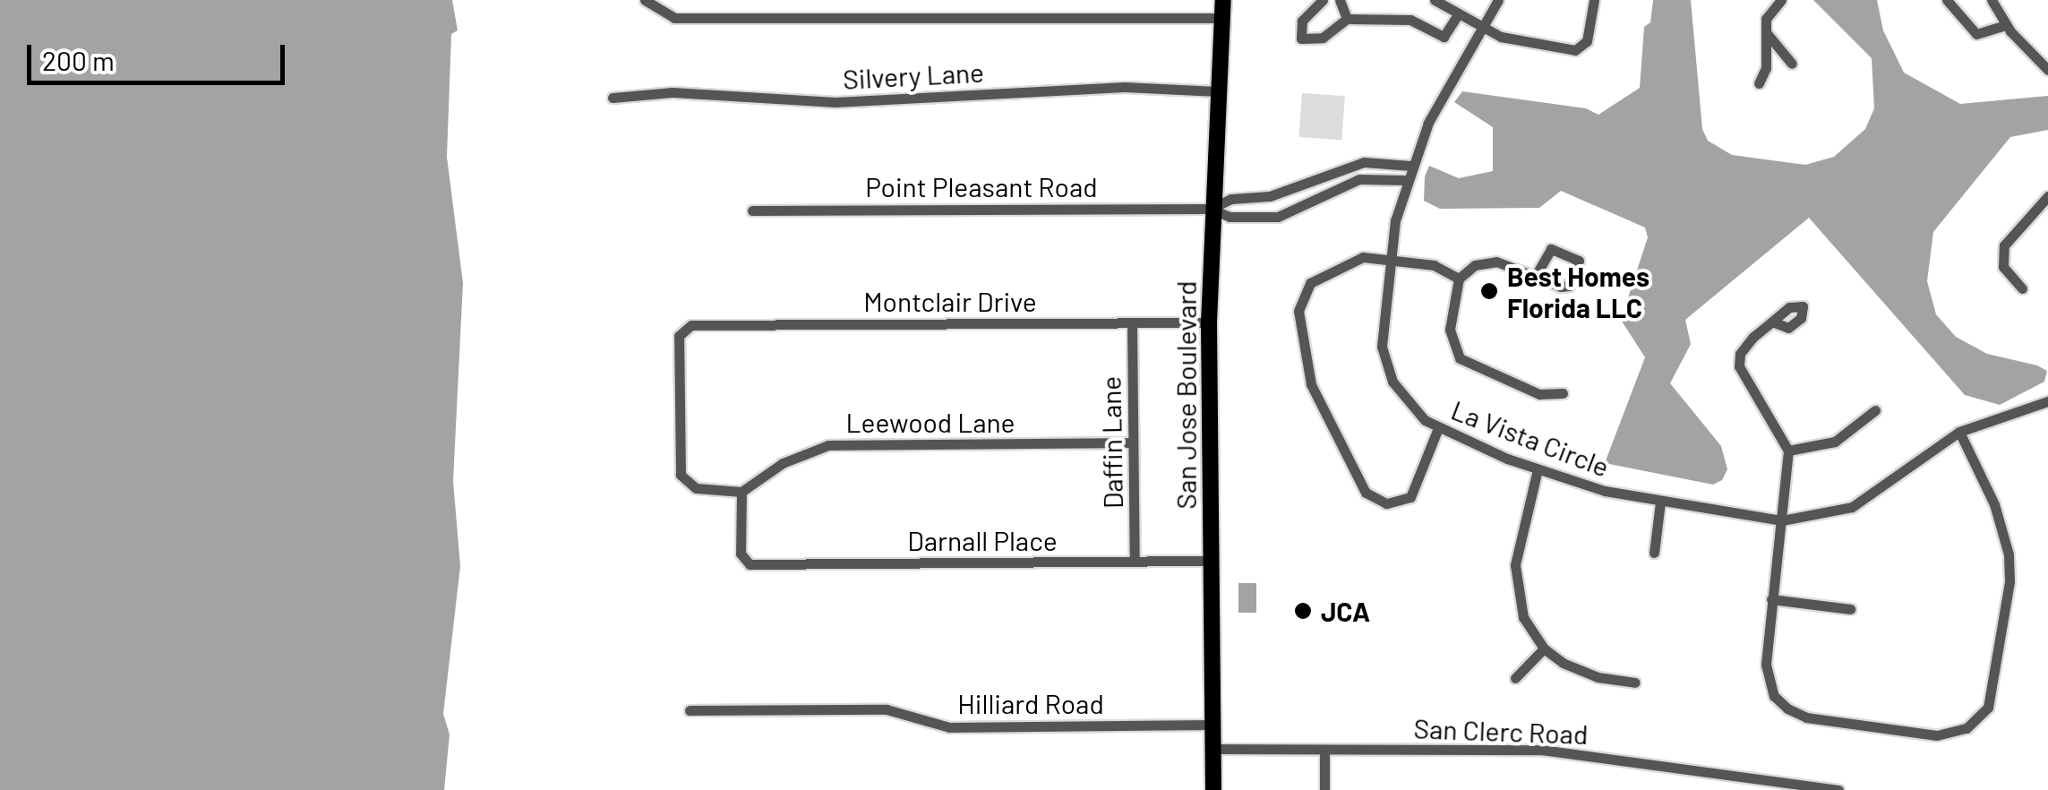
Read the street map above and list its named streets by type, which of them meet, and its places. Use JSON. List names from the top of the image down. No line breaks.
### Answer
{"streets":{"main road":["San Jose Boulevard"],"street":["Silvery Lane","Point Pleasant Road","Montclair Drive","Leewood Lane","La Vista Circle","Daffin Lane","Darnall Place","Hilliard Road","San Clerc Road"]},"crossings":[["Silvery Lane","San Jose Boulevard"],["Point Pleasant Road","San Jose Boulevard"],["Point Pleasant Road","La Vista Circle"],["Montclair Drive","San Jose Boulevard"],["Montclair Drive","Leewood Lane"],["Montclair Drive","Daffin Lane"],["Montclair Drive","Darnall Place"],["San Jose Boulevard","Darnall Place"],["San Jose Boulevard","Hilliard Road"],["San Jose Boulevard","San Clerc Road"],["Leewood Lane","Daffin Lane"],["Leewood Lane","Darnall Place"],["Daffin Lane","Darnall Place"]],"places":["Best Homes Florida LLC","JCA"],"scale_bar":"200 m"}
